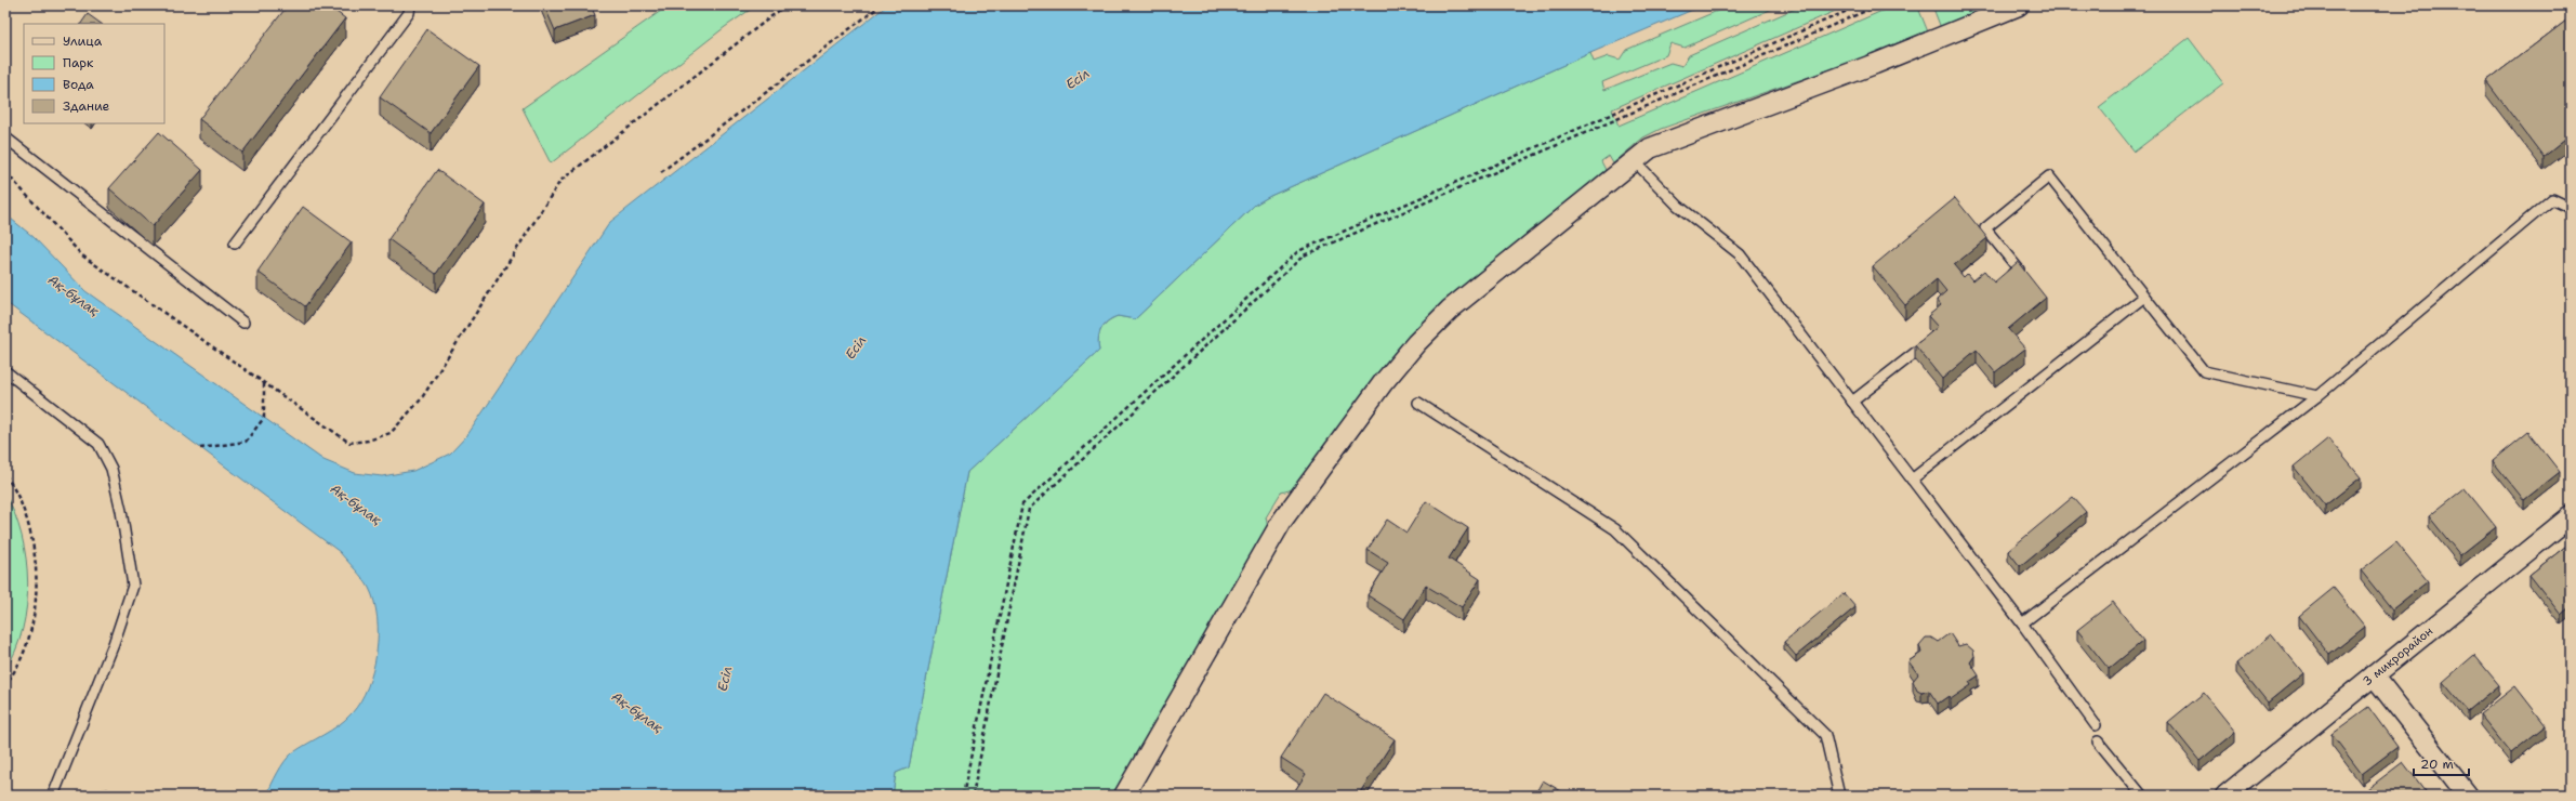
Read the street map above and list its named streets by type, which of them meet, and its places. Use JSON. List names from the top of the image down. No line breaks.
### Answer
{"streets":{"street":["3 микрорайон"]},"water":["Есіл","Ақ-бұлақ"],"legend":["Улица","Парк","Вода","Здание"],"scale_bar":"20 m"}
